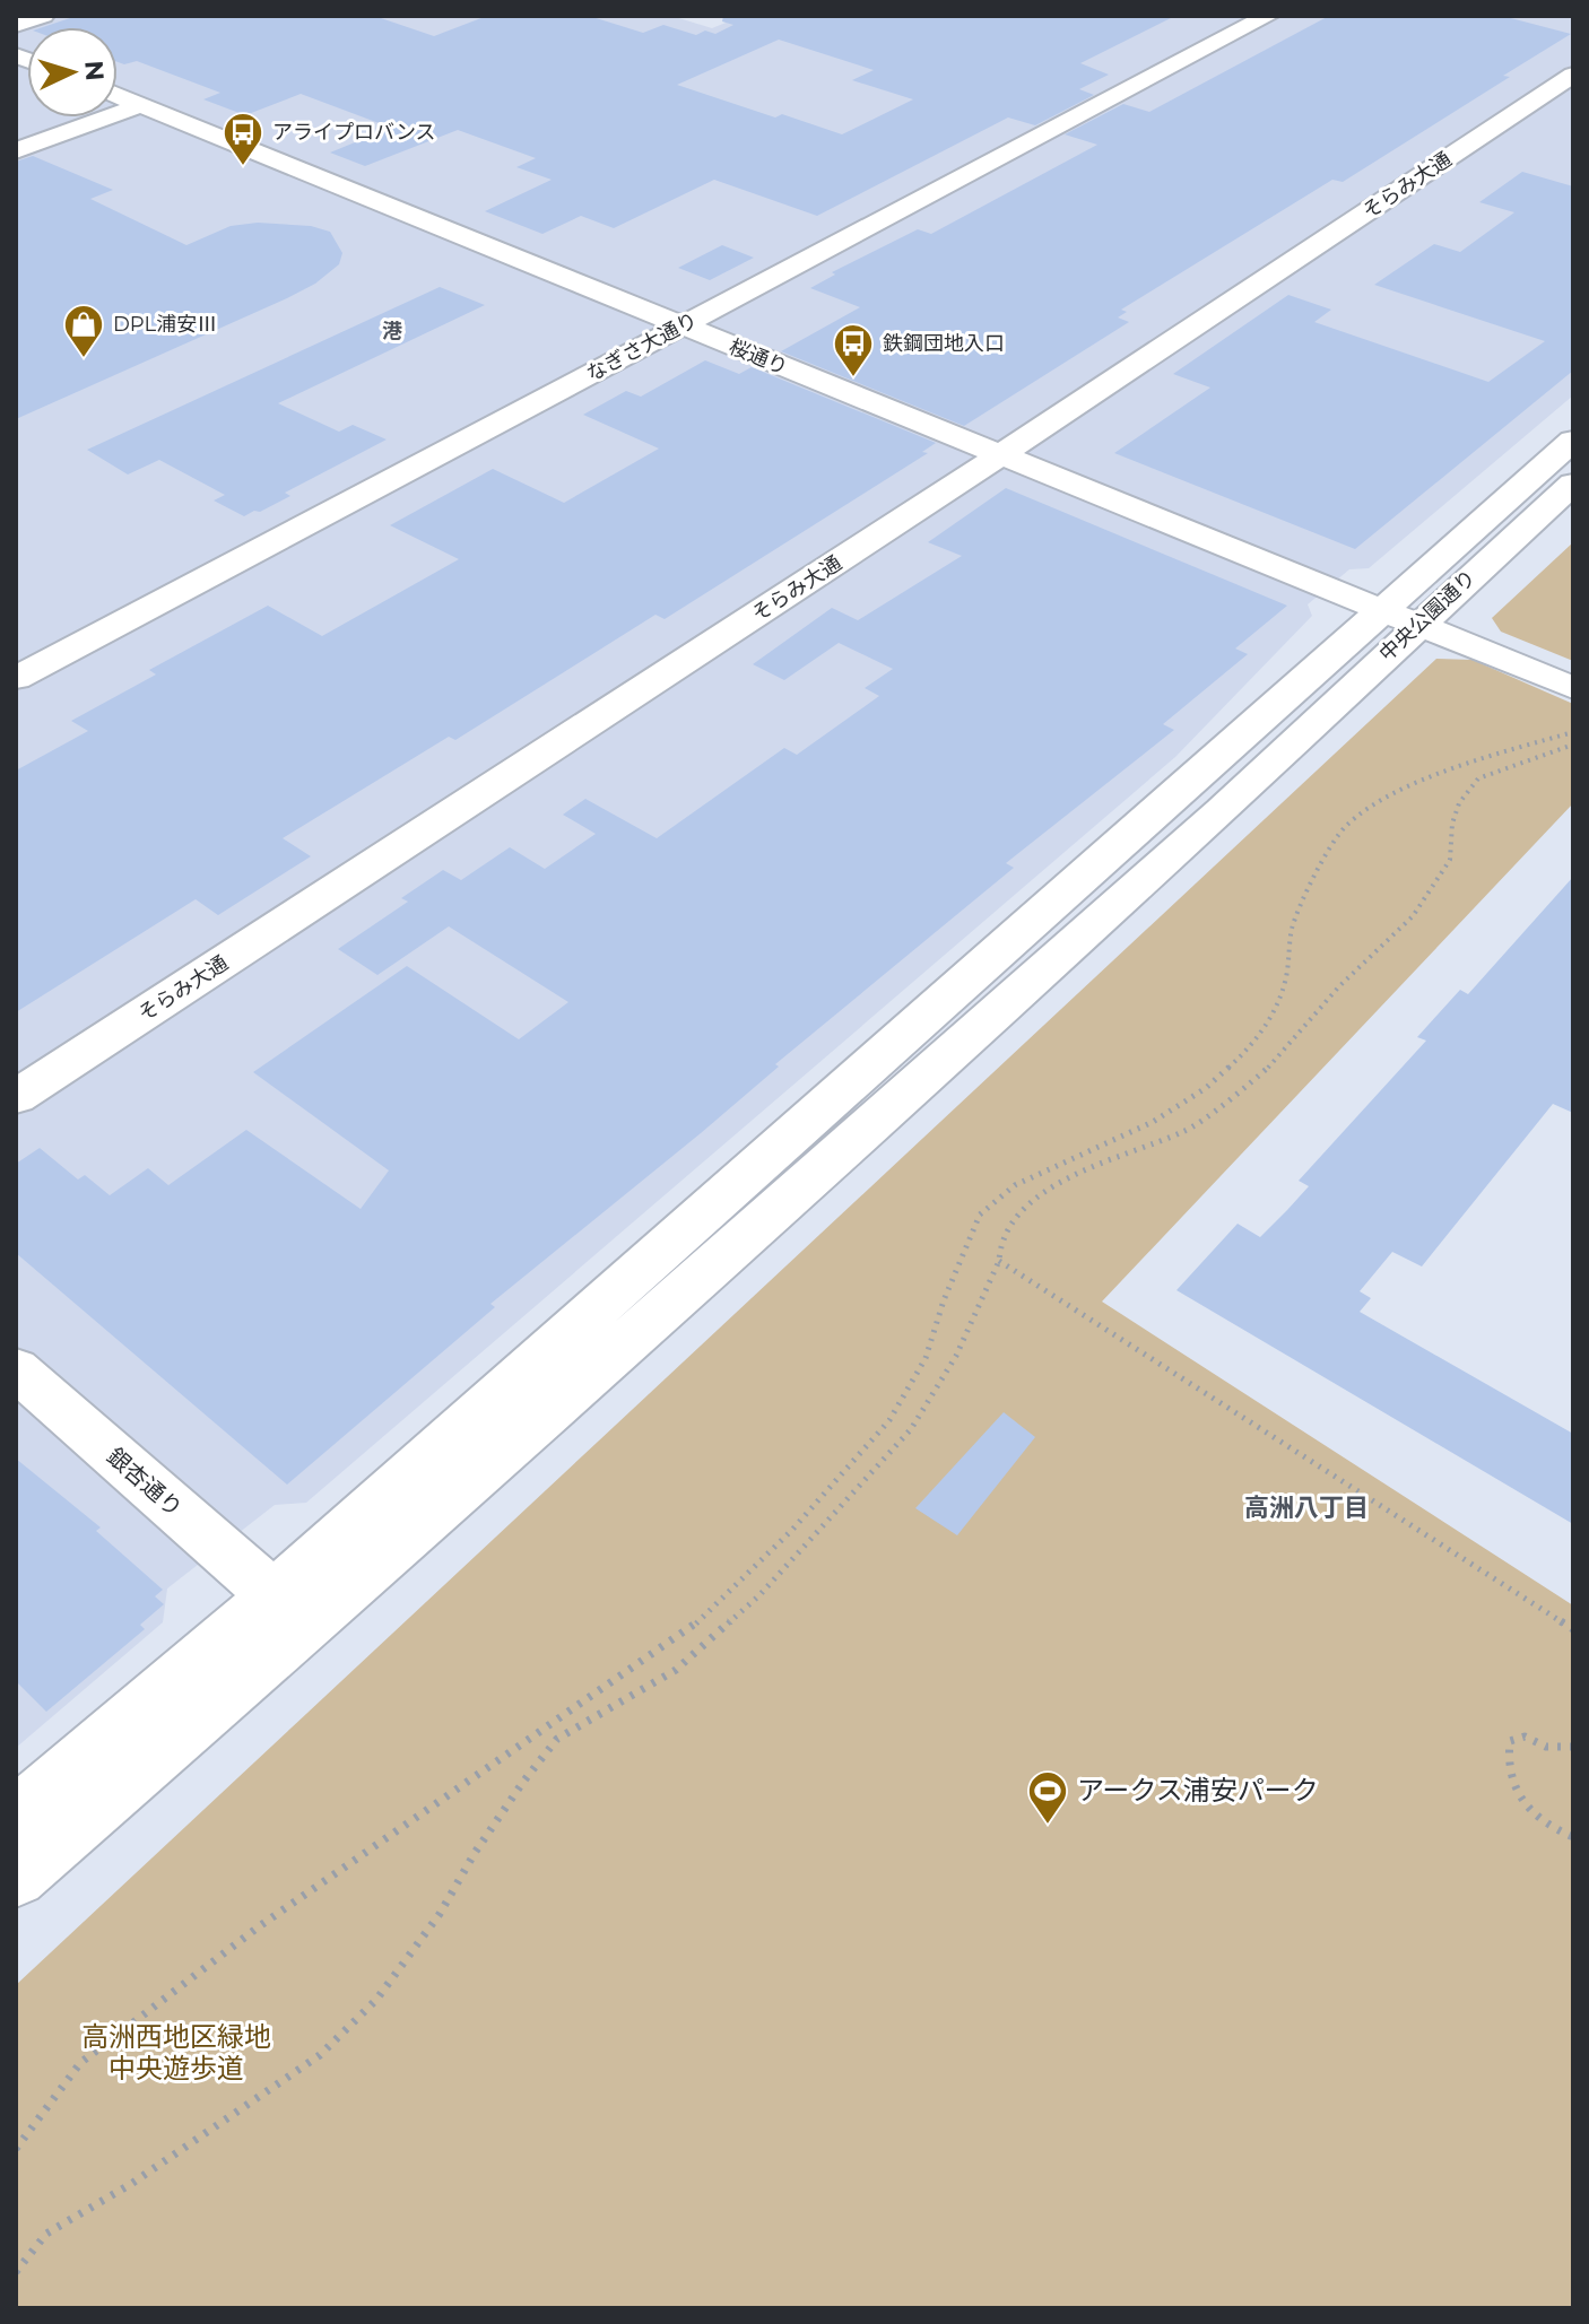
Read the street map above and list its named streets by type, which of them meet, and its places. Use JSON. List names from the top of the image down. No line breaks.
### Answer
{"streets":{"street":["そらみ大通","なぎさ大通り","桜通り","中央公園通り","銀杏通り"]},"crossings":[["そらみ大通","桜通り"],["なぎさ大通り","桜通り"],["桜通り","中央公園通り"],["中央公園通り","銀杏通り"]],"districts":["港","高洲八丁目"],"parks":["高洲西地区緑地 中央遊歩道"],"places":{"bus stop":["アライプロバンス","鉄鋼団地入口"],"shop":["DPL浦安Ⅲ"],"sports":["アークス浦安パーク"]},"north":"right"}
